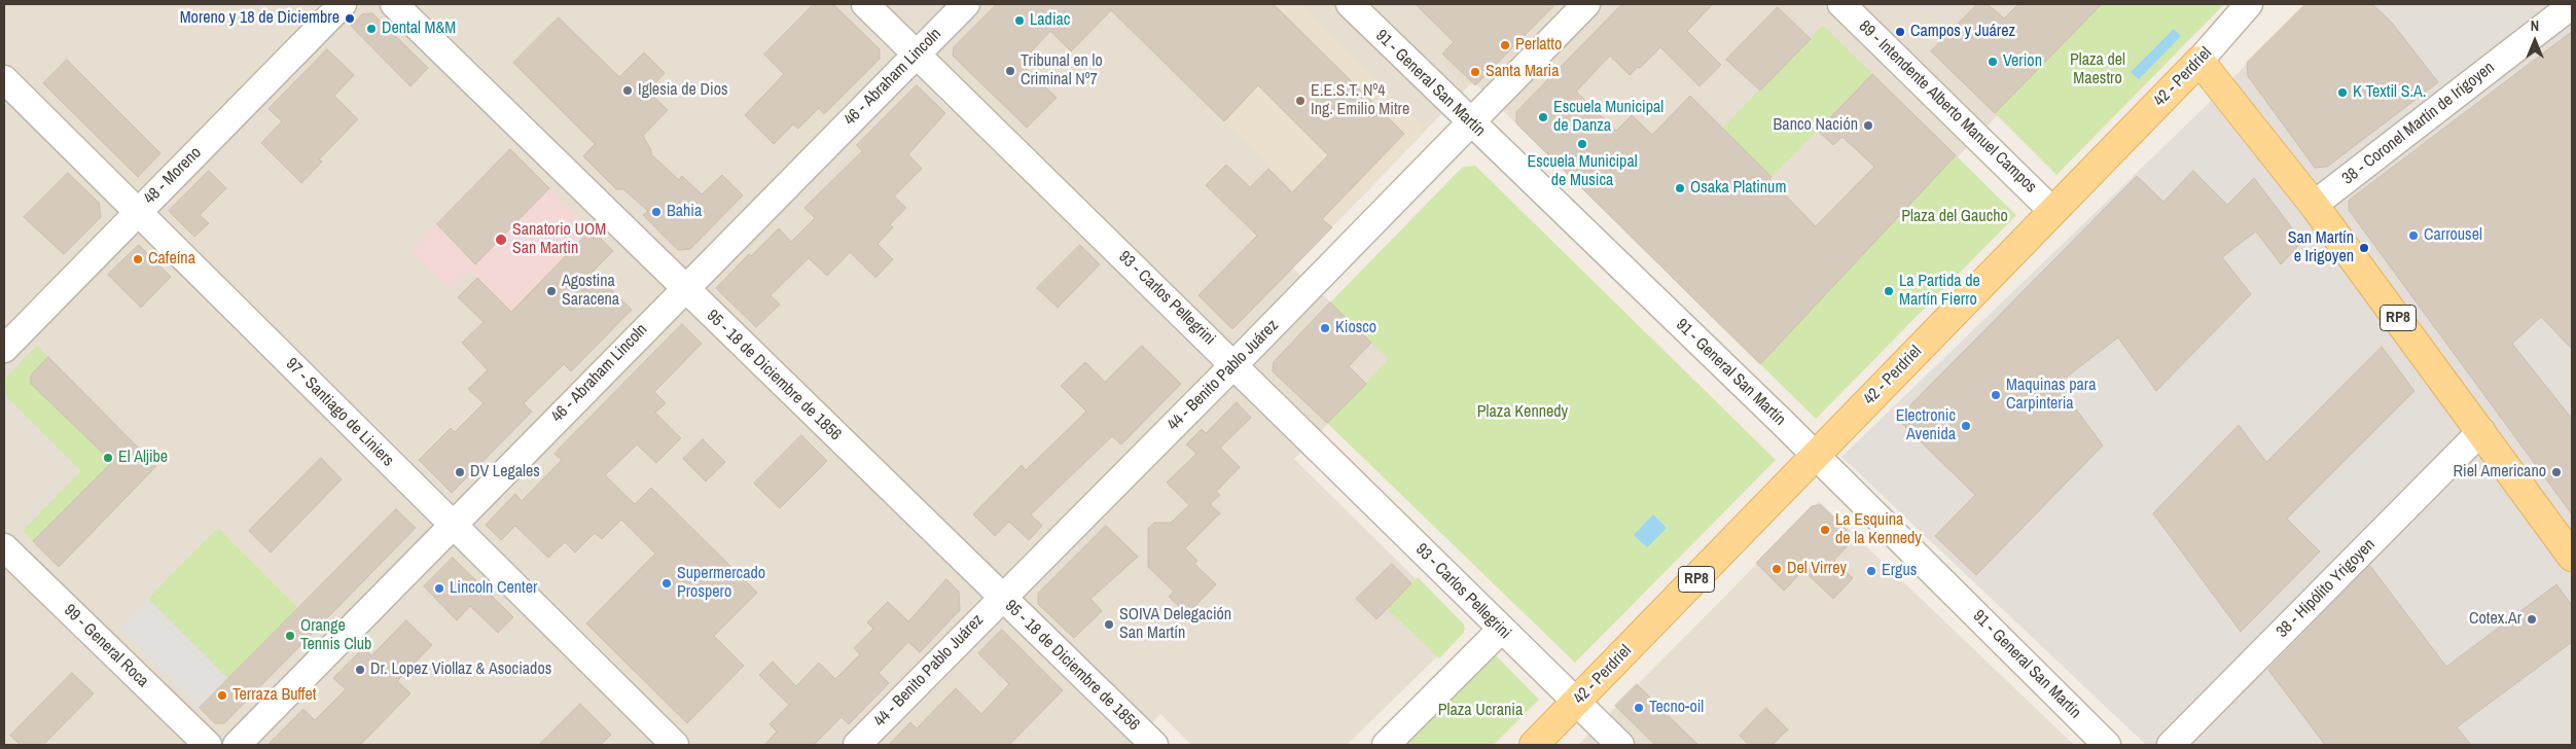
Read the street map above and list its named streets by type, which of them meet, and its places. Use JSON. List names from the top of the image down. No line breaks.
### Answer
{"streets":{"main road":["42 - Perdriel","RP8"],"street":["46 - Abraham Lincoln","91 - General San Martín","89 - Intendente Alberto Manuel Campos","38 - Coronel Martín de Irigoyen","48 - Moreno","93 - Carlos Pellegrini","95 - 18 de Diciembre de 1856","44 - Benito Pablo Juárez","97 - Santiago de Liniers","38 - Hipólito Yrigoyen","99 - General Roca"]},"crossings":[["46 - Abraham Lincoln","93 - Carlos Pellegrini"],["46 - Abraham Lincoln","95 - 18 de Diciembre de 1856"],["46 - Abraham Lincoln","97 - Santiago de Liniers"],["42 - Perdriel","91 - General San Martín"],["42 - Perdriel","89 - Intendente Alberto Manuel Campos"],["42 - Perdriel","93 - Carlos Pellegrini"],["42 - Perdriel","RP8"],["91 - General San Martín","44 - Benito Pablo Juárez"],["38 - Coronel Martín de Irigoyen","RP8"],["48 - Moreno","97 - Santiago de Liniers"],["93 - Carlos Pellegrini","44 - Benito Pablo Juárez"],["RP8","38 - Hipólito Yrigoyen"],["95 - 18 de Diciembre de 1856","44 - Benito Pablo Juárez"]],"parks":["Plaza del Maestro","Plaza del Gaucho","Plaza Kennedy","Plaza Ucrania"],"places":["Moreno y 18 de Diciembre","Ladiac","Dental M&M","Campos y Juárez","Perlatto","Verion","Tribunal en lo Criminal Nº7","Santa Maria","Iglesia de Dios","K Textil S.A.","E.E.S.T. Nº4 Ing. Emilio Mitre","Escuela Municipal de Danza","Banco Nación","Escuela Municipal de Musica","Osaka Platinum","Bahia","Carrousel","Sanatorio UOM San Martin","San Martín e Irigoyen","Cafeína","Agostina Saracena","La Partida de Martín Fierro","Kiosco","Maquinas para Carpinteria","Electronic Avenida","El Aljibe","DV Legales","Riel Americano","La Esquina de la Kennedy","Del Virrey","Ergus","Supermercado Prospero","Lincoln Center","Cotex.Ar","SOIVA Delegación San Martín","Orange Tennis Club","Dr. Lopez Viollaz & Asociados","Terraza Buffet","Tecno-oil"],"north":"top"}
